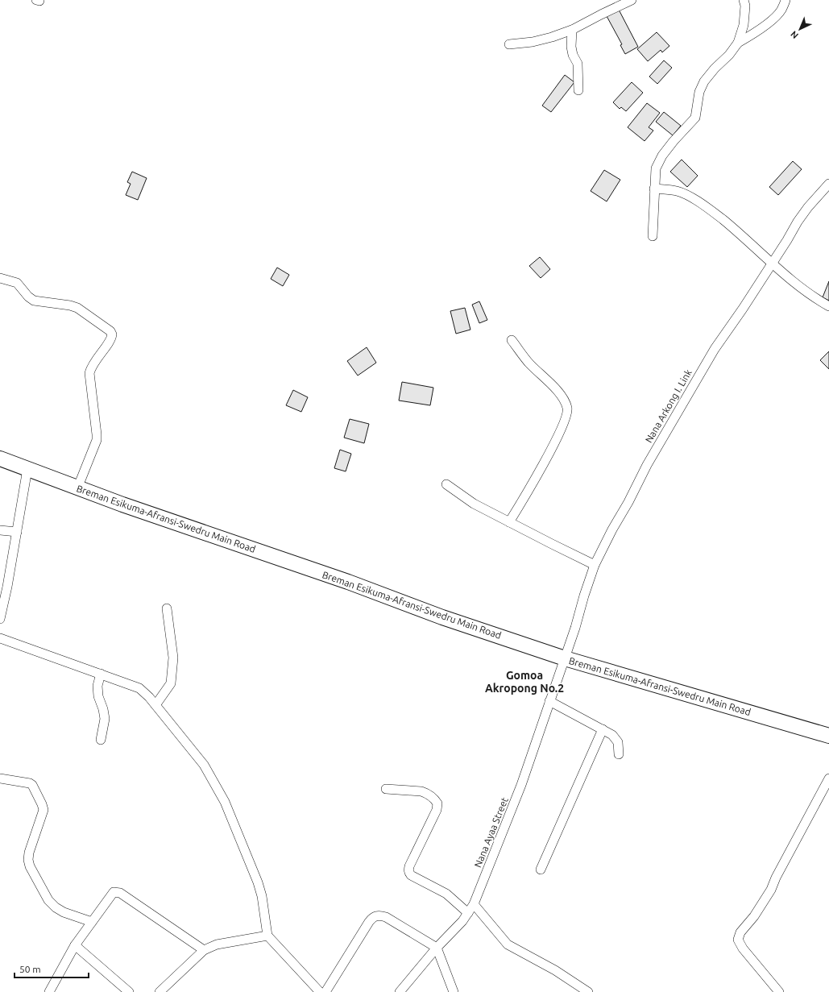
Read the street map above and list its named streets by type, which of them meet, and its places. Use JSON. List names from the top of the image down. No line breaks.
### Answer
{"streets":{"main road":["Breman Esikuma-Afransi-Swedru Main Road"],"street":["Nana Arkong I. Link","Nana Ayaa Street"]},"crossings":[["Nana Arkong I. Link","Breman Esikuma-Afransi-Swedru Main Road"],["Nana Arkong I. Link","Nana Ayaa Street"],["Breman Esikuma-Afransi-Swedru Main Road","Nana Ayaa Street"]],"districts":["Gomoa Akropong No.2"],"scale_bar":"50 m","north":"bottom left"}
